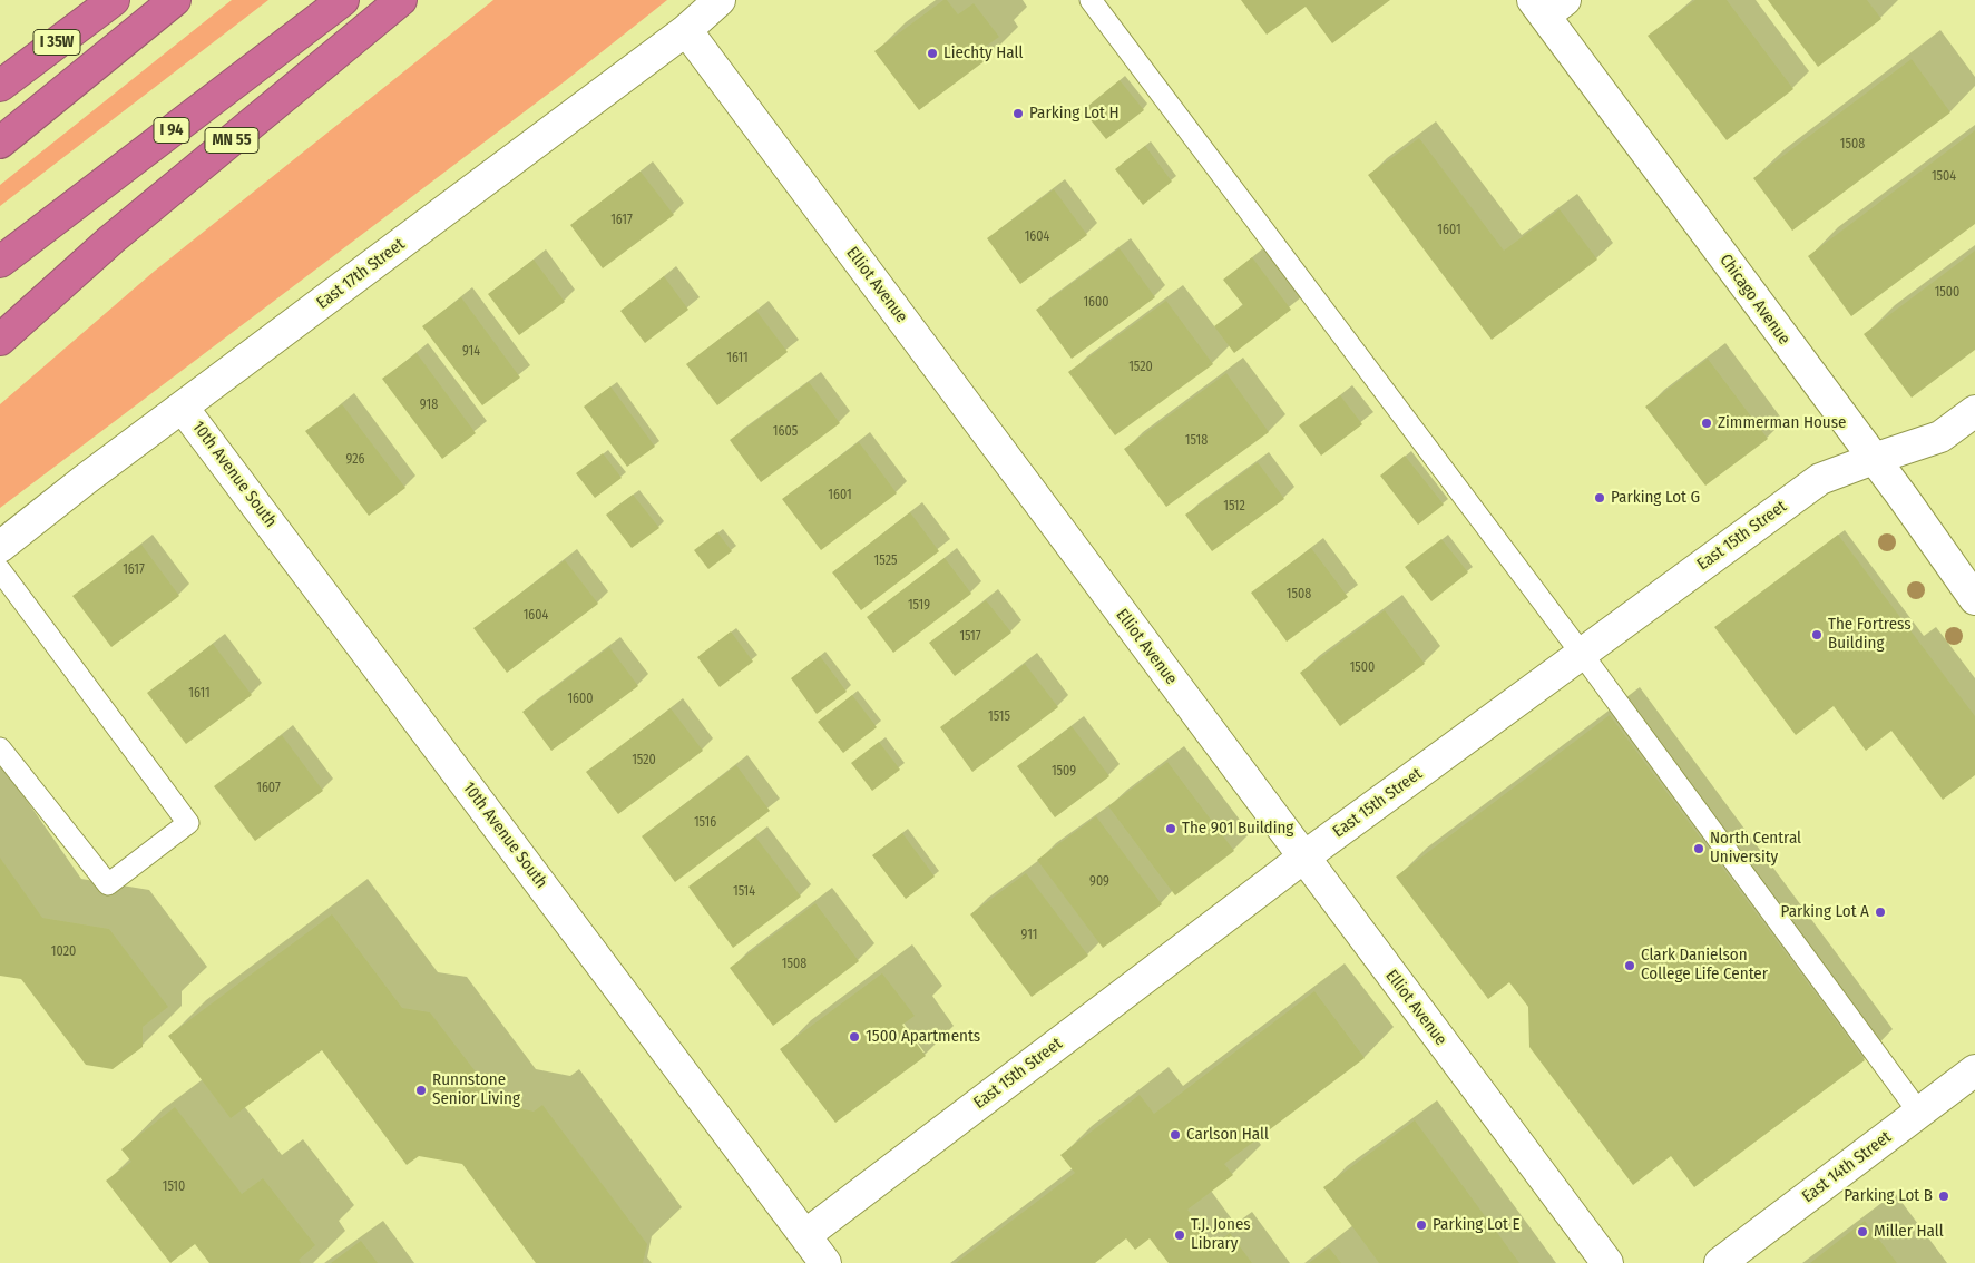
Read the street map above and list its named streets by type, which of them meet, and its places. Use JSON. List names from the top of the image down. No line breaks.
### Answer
{"streets":{"highway":["I 35W","I 94","MN 55"],"street":["East 17th Street","Elliot Avenue","Chicago Avenue","10th Avenue South","East 15th Street","East 14th Street"]},"crossings":[["East 17th Street","Elliot Avenue"],["East 17th Street","10th Avenue South"],["Elliot Avenue","East 15th Street"],["Chicago Avenue","East 15th Street"],["10th Avenue South","East 15th Street"]],"places":["Liechty Hall","Parking Lot H","Zimmerman House","Parking Lot G","The Fortress Building","The 901 Building","North Central University","Parking Lot A","Clark Danielson College Life Center","1500 Apartments","Runnstone Senior Living","Carlson Hall","Parking Lot B","Parking Lot E","Miller Hall","T.J. Jones Library"],"house_numbers":["1508","1504","1617","1601","1604","1500","1600","914","1611","1520","918","1605","1518","926","1601","1512","1525","1617","1508","1519","1604","1517","1500","1611","1600","1515","1520","1509","1607","1516","909","1514","911","1020","1508","1510"]}
